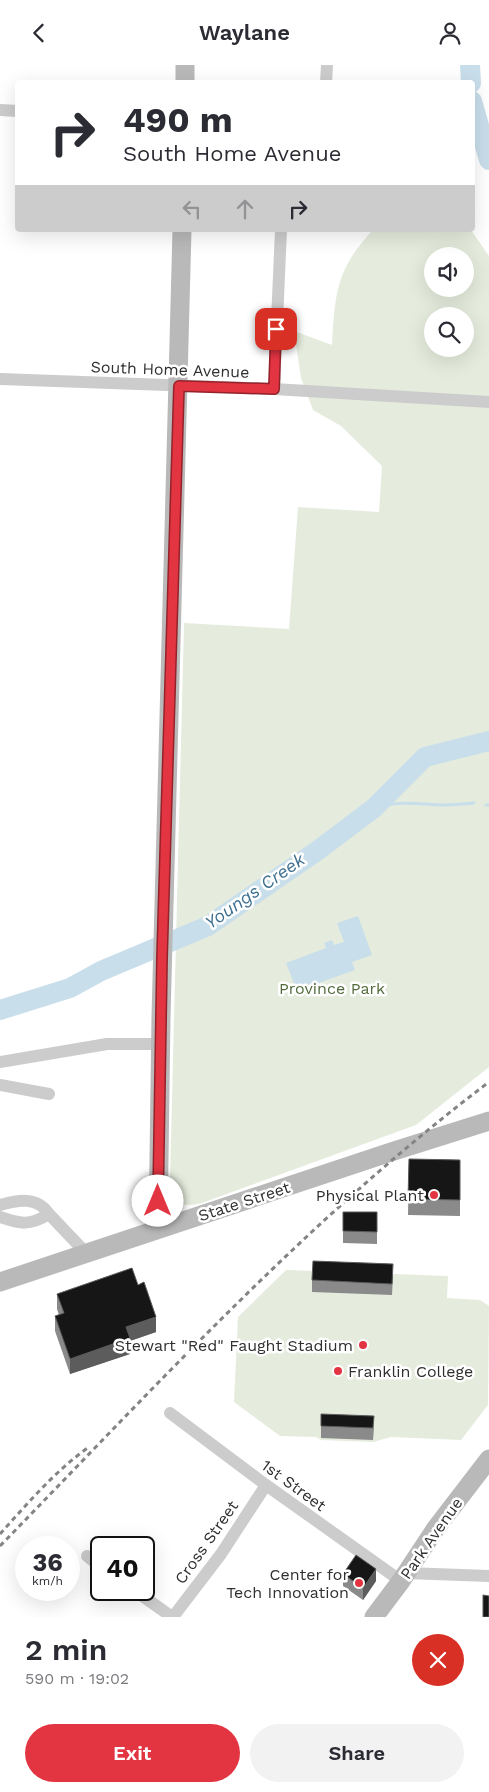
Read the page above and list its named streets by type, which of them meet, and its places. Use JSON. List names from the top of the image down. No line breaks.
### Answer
{"streets":{"street":["South Home Avenue","State Street","1st Street","Park Avenue","Cross Street"]},"crossings":[["1st Street","Park Avenue"],["1st Street","Cross Street"]],"water":["Youngs Creek"],"parks":["Province Park"],"places":["Physical Plant","Stewart \"Red\" Faught Stadium","Franklin College","Center for Tech Innovation"],"page":{"header":"Waylane","turn":["490 m","South Home Avenue"],"speed":"36 km/h","limit":"40","heading":["2 min","590 m · 19:02"],"buttons":["Exit","Share"]}}
